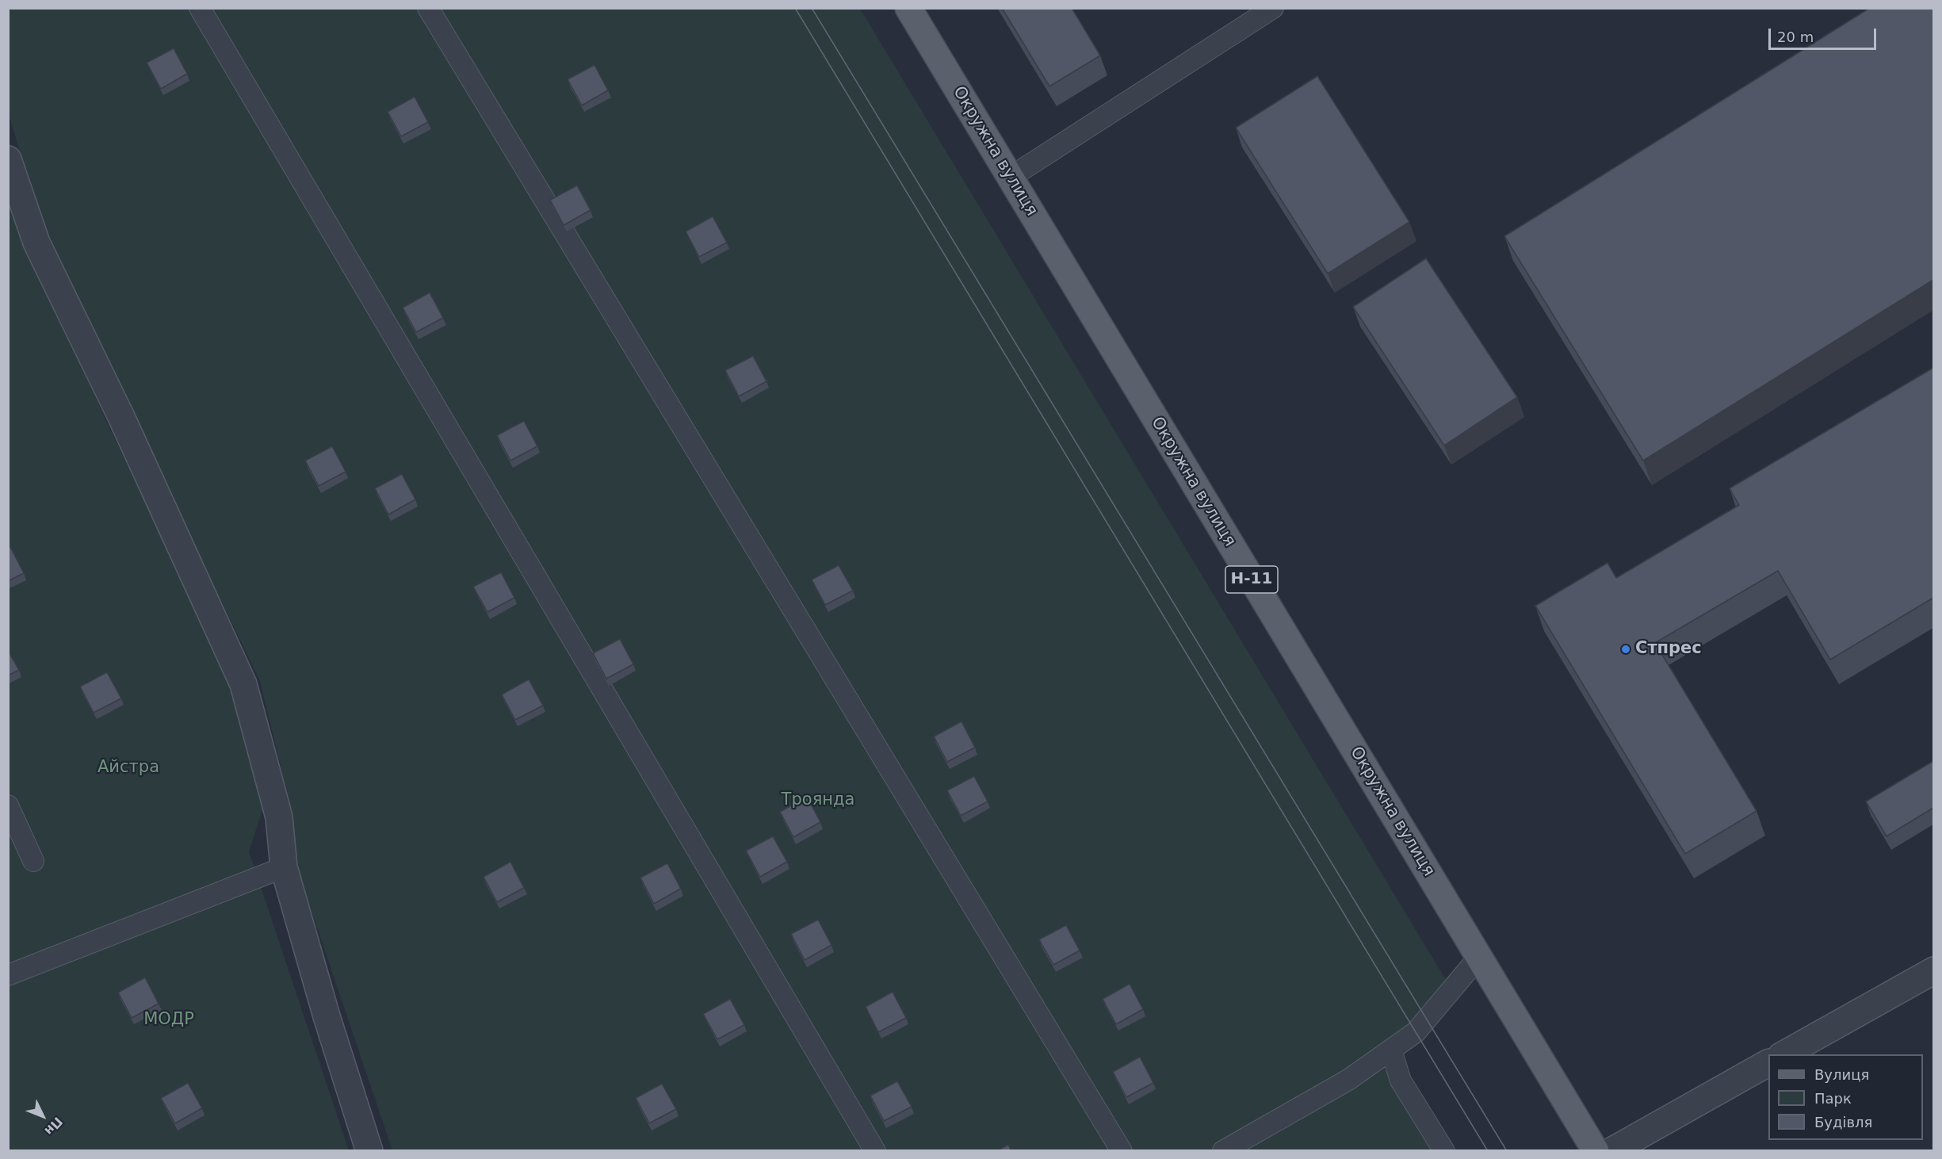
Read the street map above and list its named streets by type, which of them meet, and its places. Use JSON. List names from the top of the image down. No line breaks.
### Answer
{"streets":{"main road":["Окружна вулиця","Н-11"]},"parks":["Айстра","Троянда","МОДР"],"places":["Стпрес"],"legend":["Вулиця","Парк","Будівля"],"scale_bar":"20 m","north":"bottom right"}
